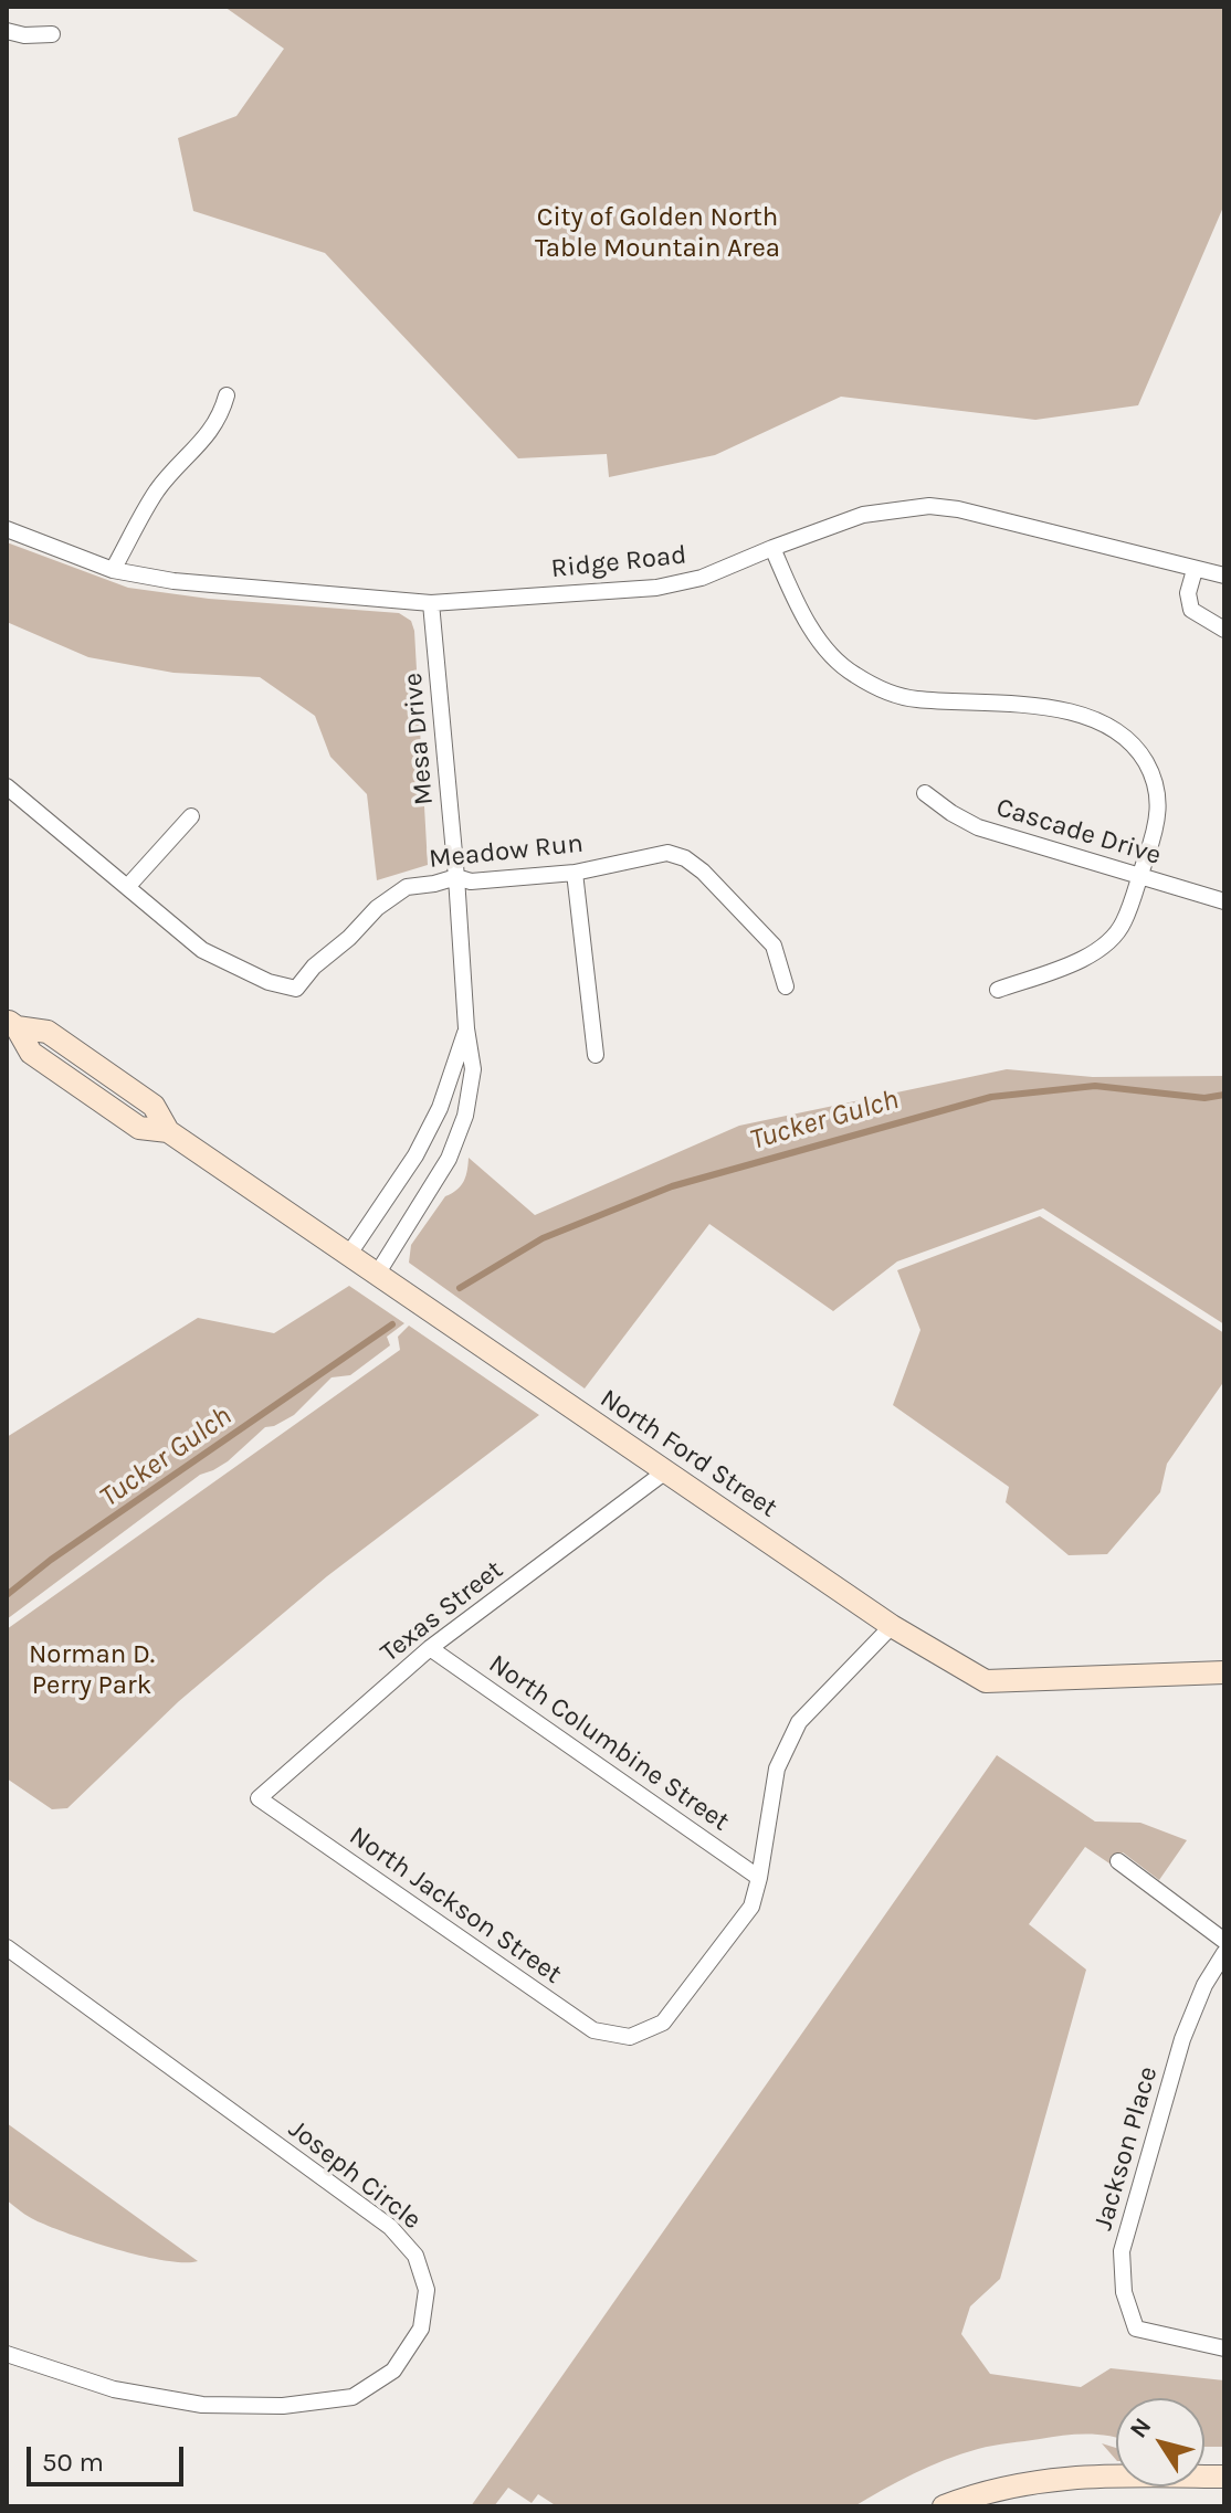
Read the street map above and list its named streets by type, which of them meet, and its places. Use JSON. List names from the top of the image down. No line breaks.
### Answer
{"streets":{"street":["Ridge Road","Mesa Drive","Cascade Drive","Meadow Run","North Ford Street","Texas Street","North Columbine Street","North Jackson Street","Jackson Place","Joseph Circle"]},"crossings":[["Ridge Road","Mesa Drive"],["Mesa Drive","Meadow Run"],["Mesa Drive","North Ford Street"],["North Ford Street","Texas Street"],["Texas Street","North Columbine Street"],["Texas Street","North Jackson Street"],["North Columbine Street","North Jackson Street"]],"water":["Tucker Gulch"],"parks":["City of Golden North Table Mountain Area","Norman D. Perry Park"],"scale_bar":"50 m","north":"top left"}
